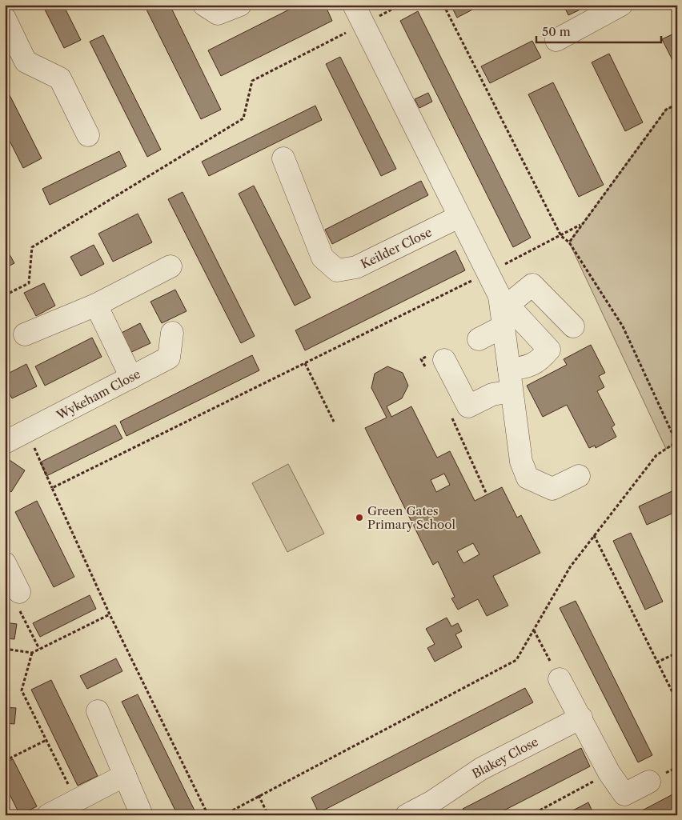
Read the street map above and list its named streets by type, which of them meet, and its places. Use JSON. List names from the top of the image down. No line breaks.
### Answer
{"streets":{"street":["Keilder Close","Wykeham Close","Blakey Close"]},"places":["Green Gates Primary School"],"scale_bar":"50 m"}
